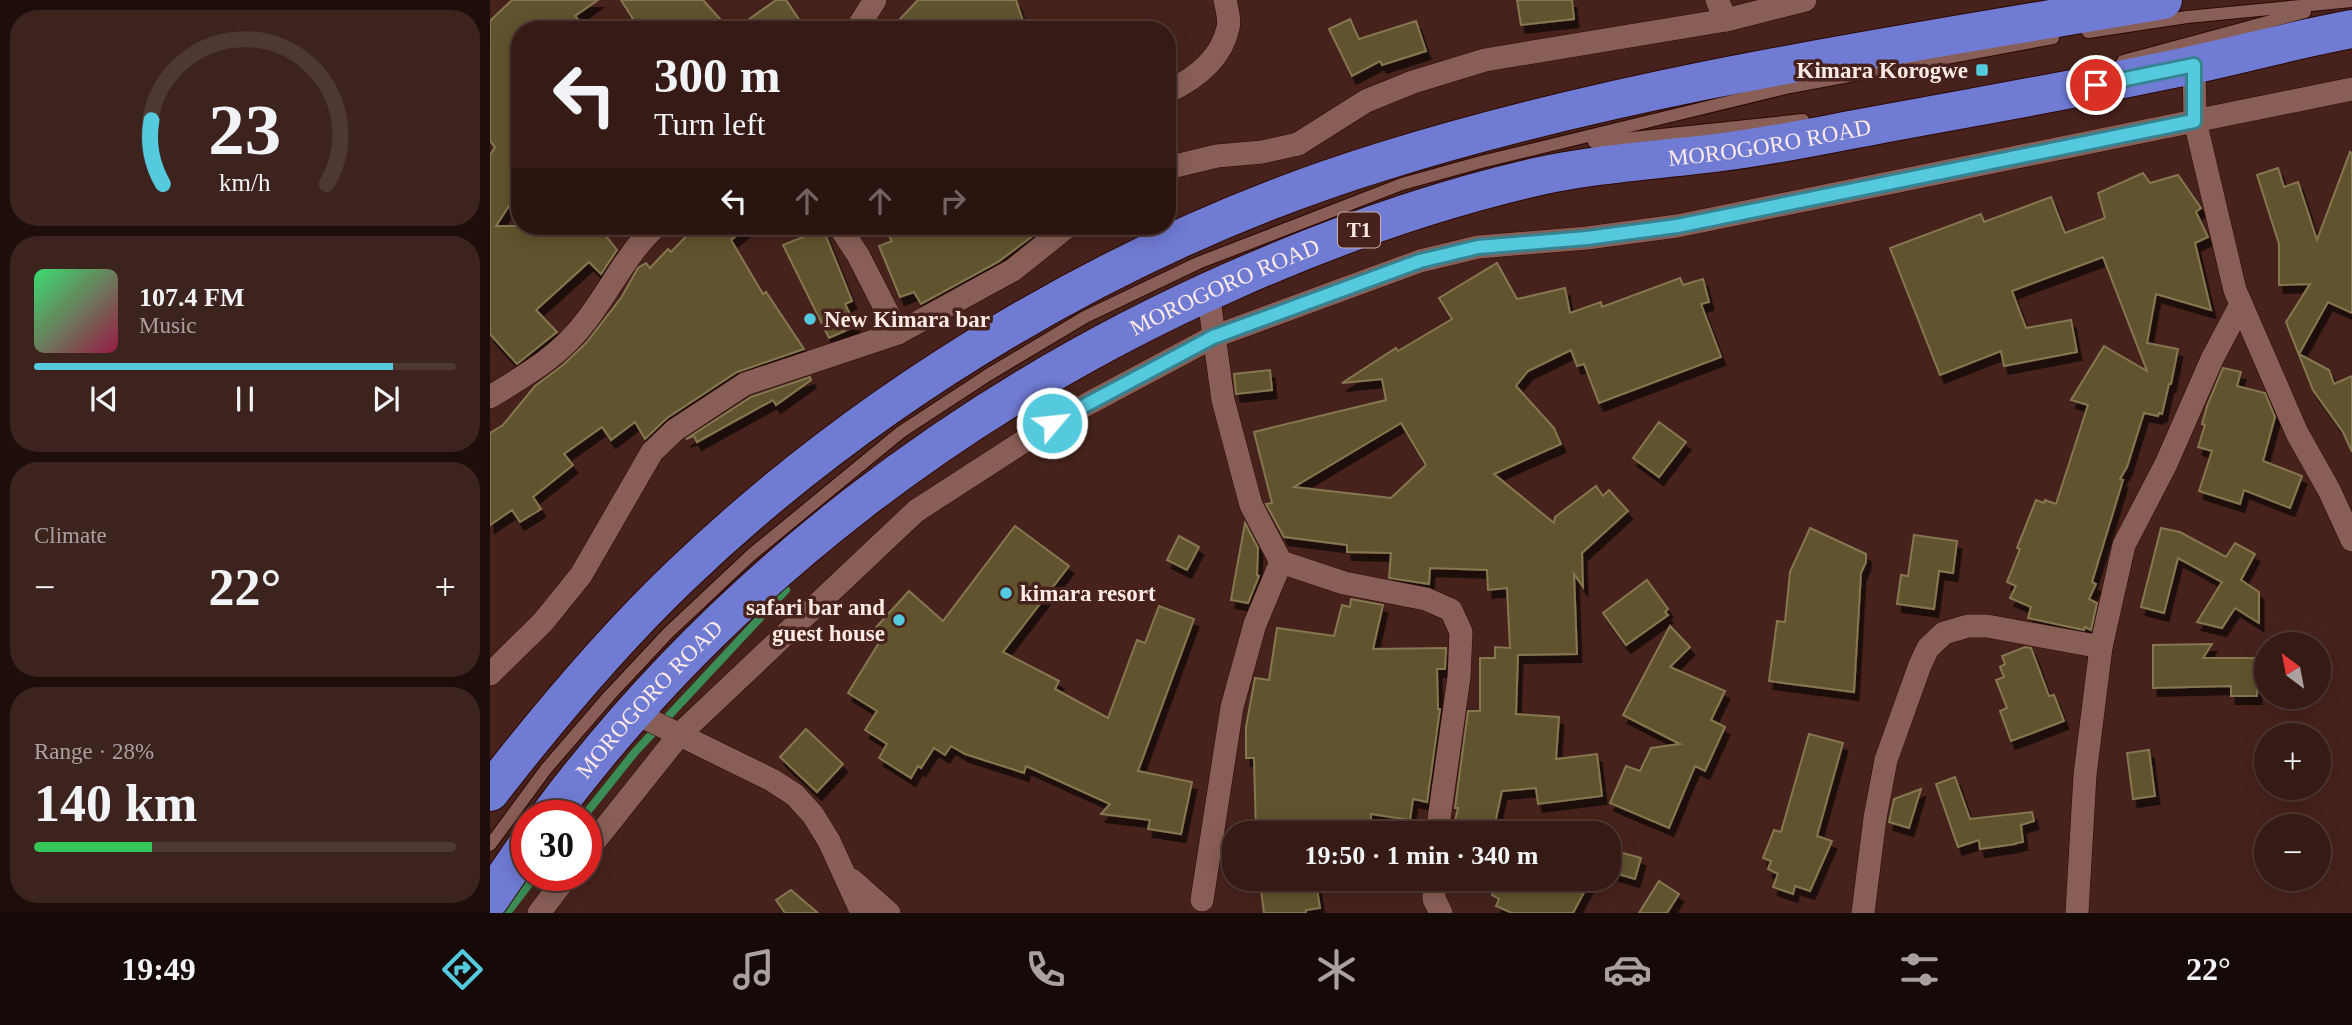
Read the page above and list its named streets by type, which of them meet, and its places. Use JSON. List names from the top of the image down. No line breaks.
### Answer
{"streets":{"highway":["MOROGORO ROAD","T1"]},"places":{"transit":["Kimara Korogwe"],"other":["New Kimara bar","kimara resort","safari bar and guest house"]},"north":"top left","page":{"turn":["300 m","Turn left"],"song":["107.4 FM","Music"],"tile":["Climate",["Range · 28%","140 km"]],"heat":["−","22°","+"],"map_buttons":["+","−"],"limit":"30","trip":"19:50 · 1 min · 340 m","tabs":["19:49","22°"],"gauge":["23","km/h"]}}
